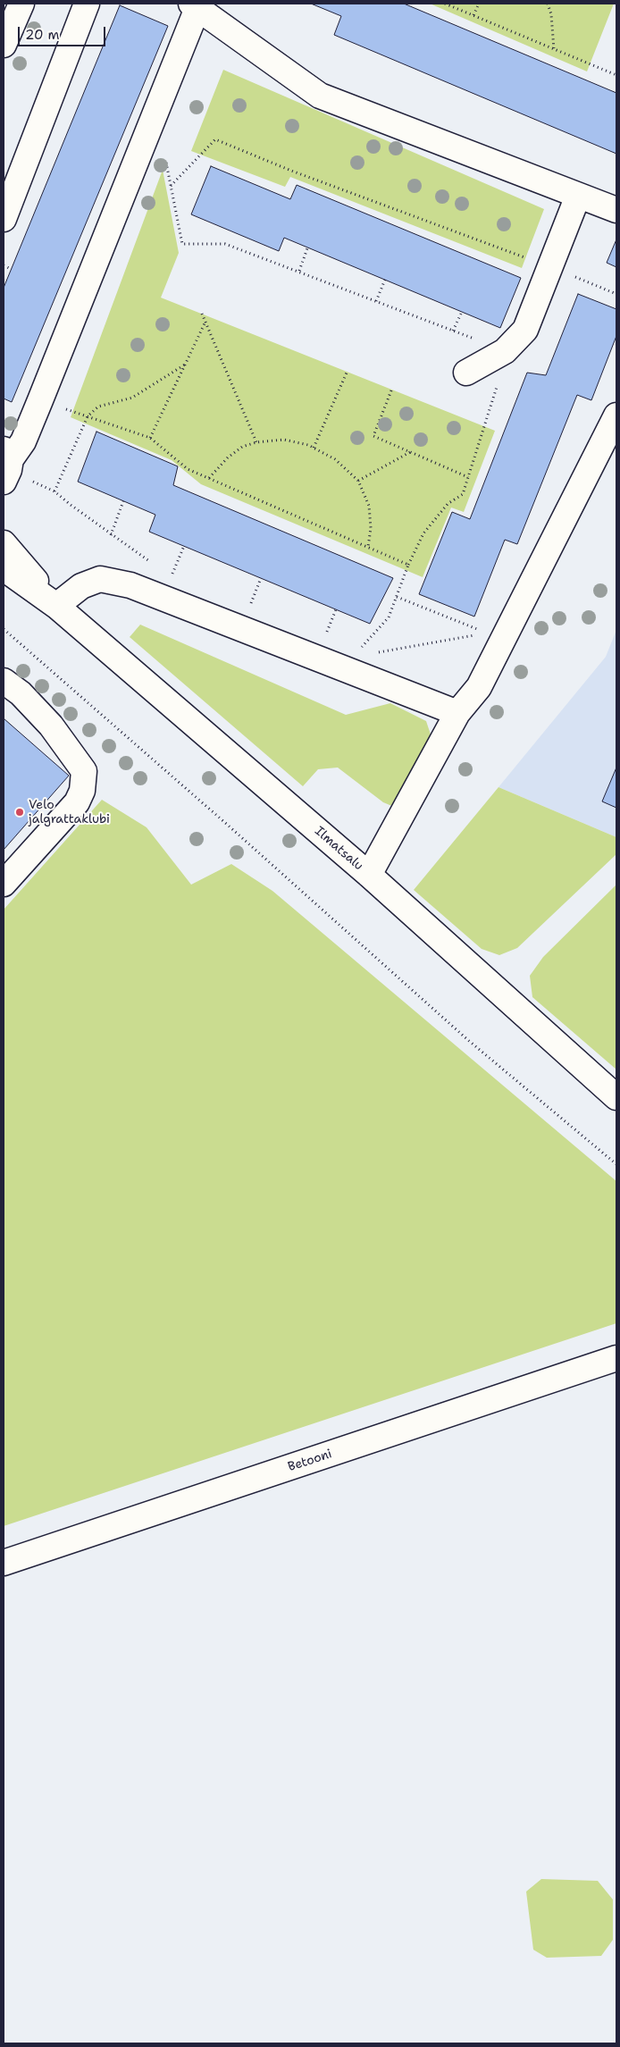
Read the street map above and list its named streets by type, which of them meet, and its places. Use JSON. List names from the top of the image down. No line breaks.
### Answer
{"streets":{"street":["Ilmatsalu","Betooni"]},"places":["Velo jalgrattaklubi"],"scale_bar":"20 m"}
